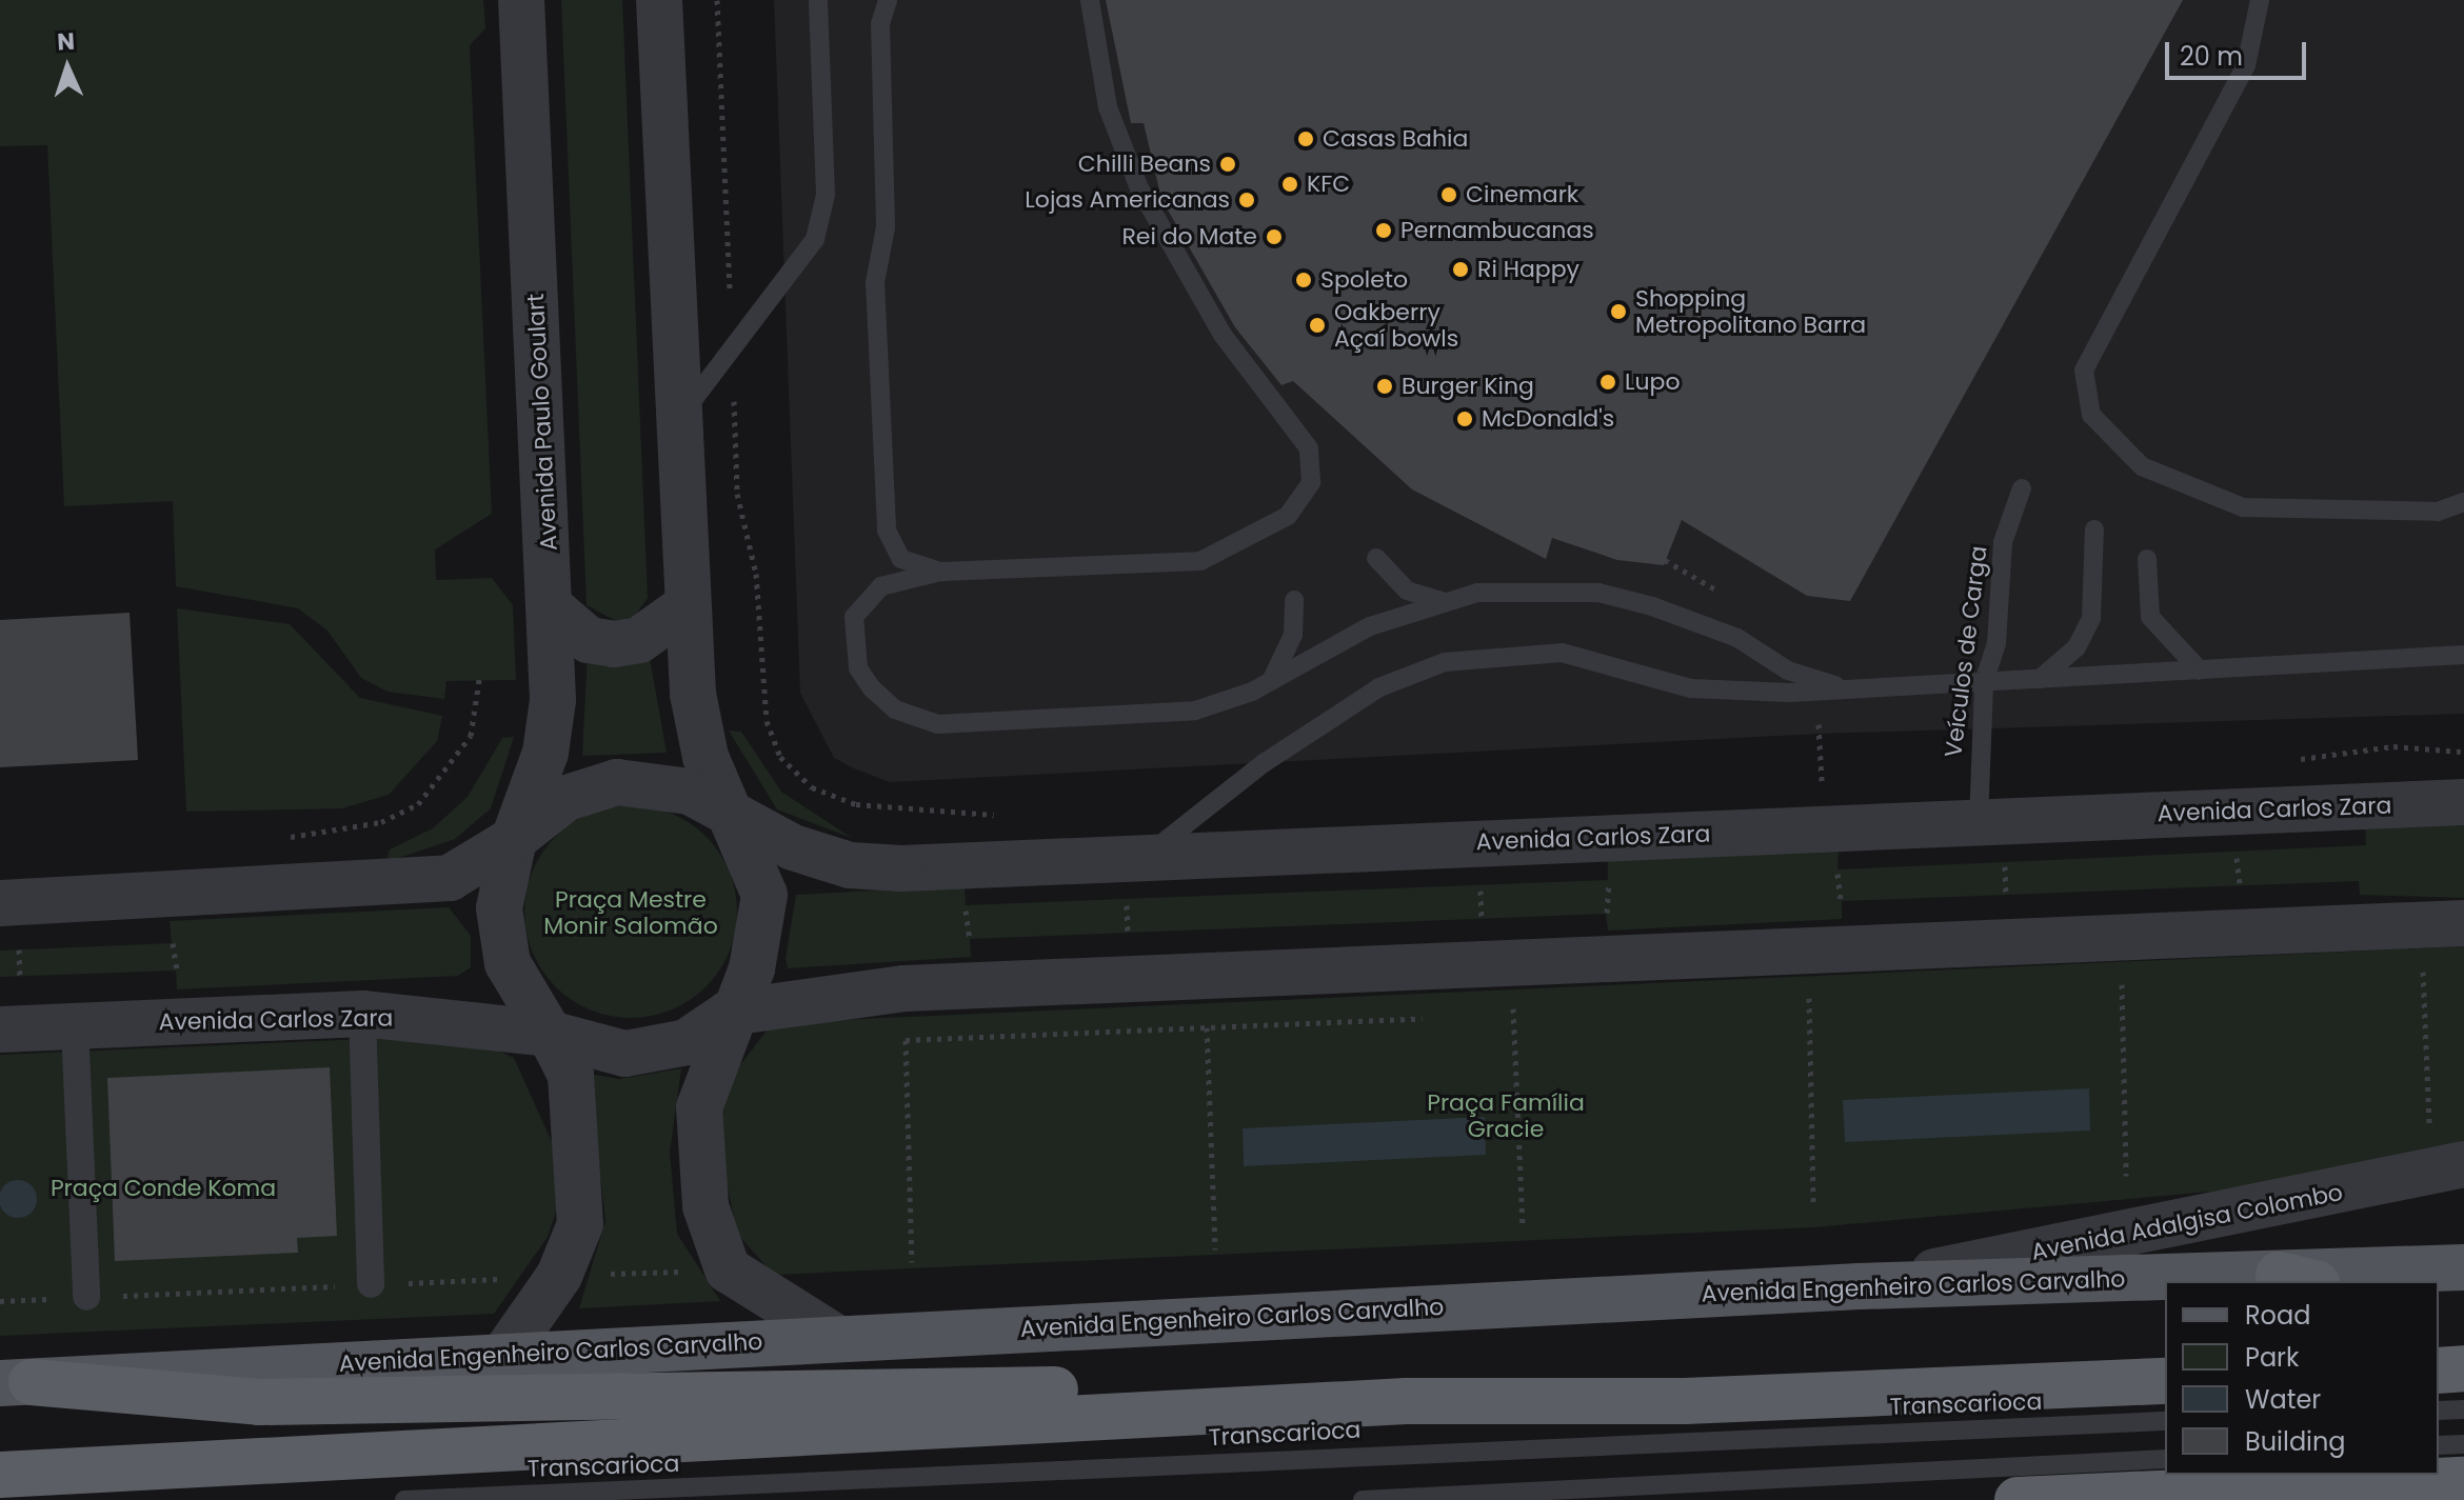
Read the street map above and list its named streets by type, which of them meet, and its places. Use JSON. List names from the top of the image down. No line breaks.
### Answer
{"streets":{"main road":["Avenida Engenheiro Carlos Carvalho"],"street":["Avenida Paulo Goulart","Avenida Carlos Zara","Avenida Adalgisa Colombo"],"lane":["Veículos de Carga","Transcarioca"]},"crossings":[["Avenida Paulo Goulart","Avenida Carlos Zara"],["Veículos de Carga","Avenida Carlos Zara"],["Avenida Adalgisa Colombo","Avenida Engenheiro Carlos Carvalho"]],"parks":["Praça Mestre Monir Salomão","Praça Família Gracie","Praça Conde Koma"],"places":["Casas Bahia","Chilli Beans","KFC","Cinemark","Lojas Americanas","Pernambucanas","Rei do Mate","Ri Happy","Spoleto","Shopping Metropolitano Barra","Oakberry Açaí bowls","Lupo","Burger King","McDonald's"],"legend":["Road","Park","Water","Building"],"scale_bar":"20 m","north":"top"}
